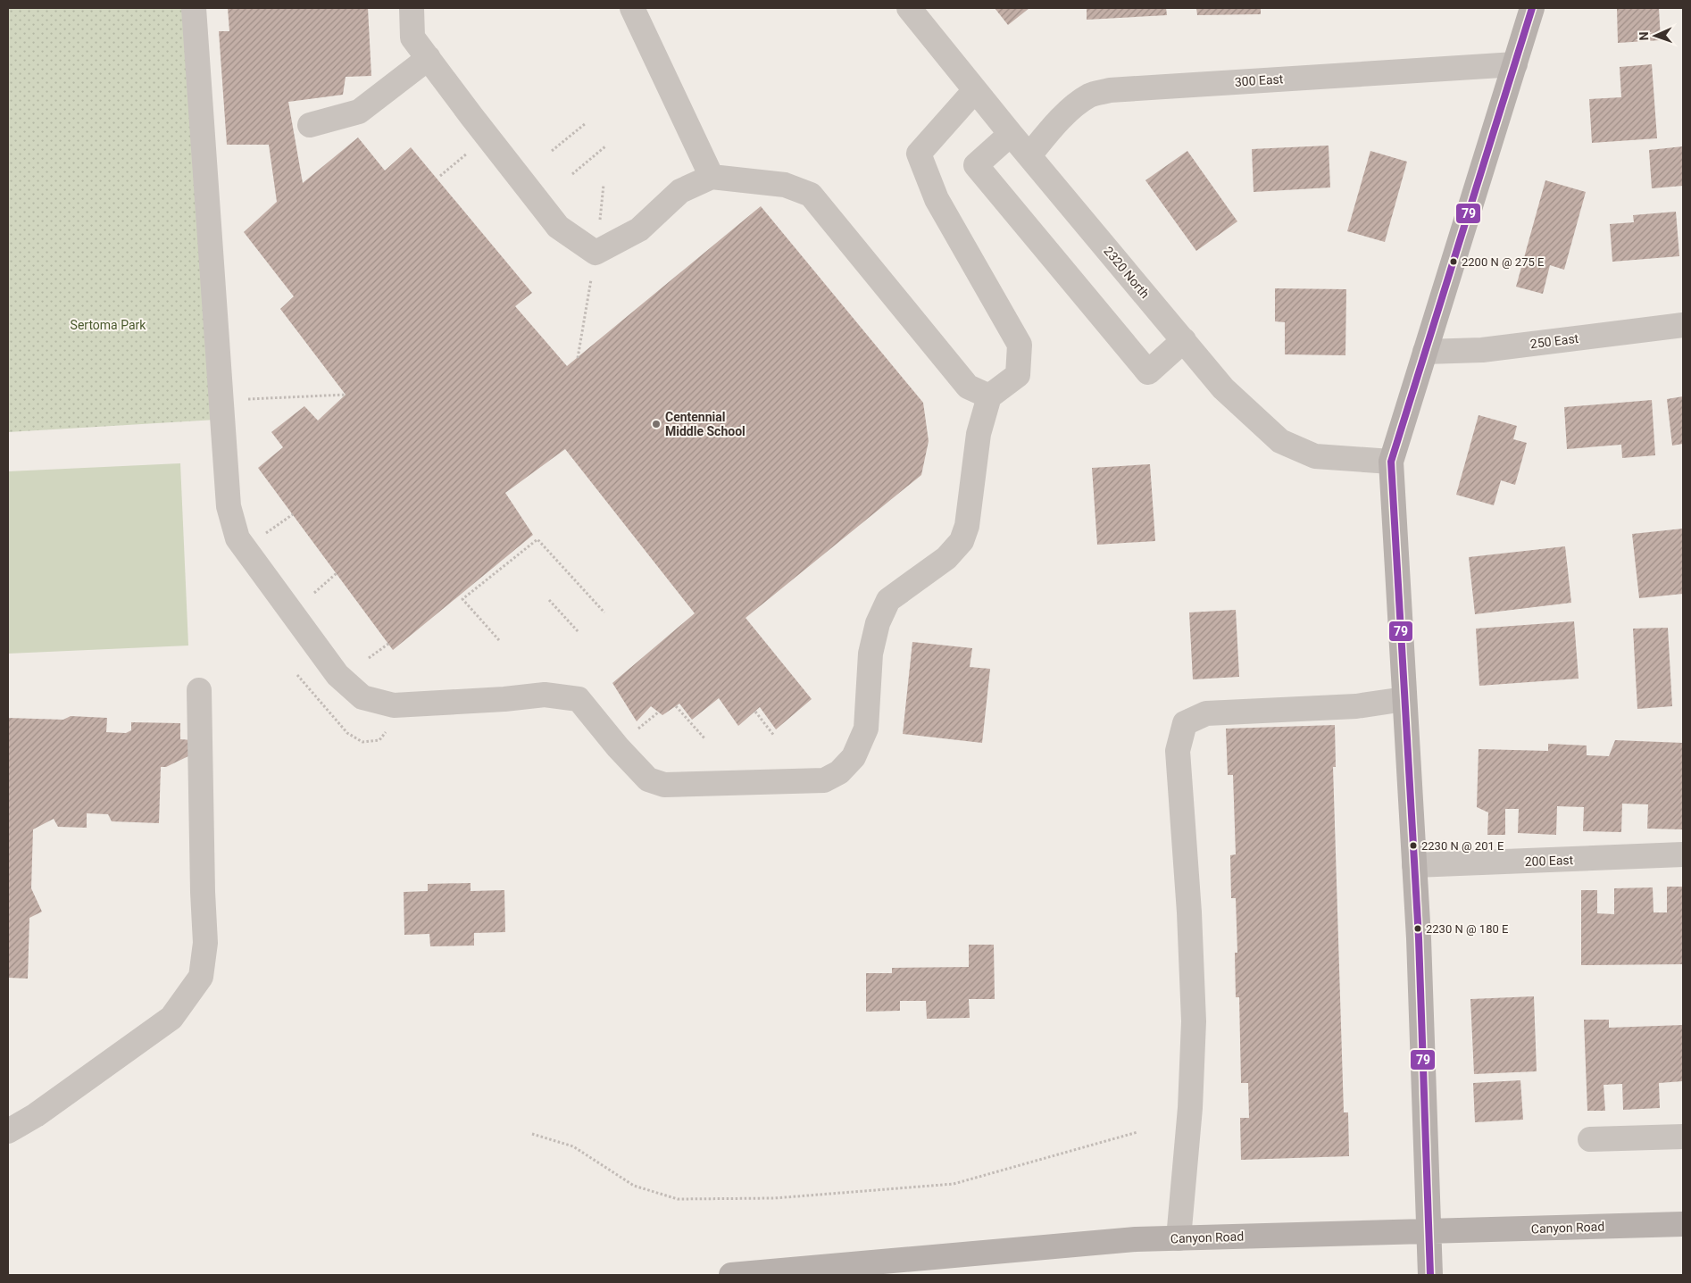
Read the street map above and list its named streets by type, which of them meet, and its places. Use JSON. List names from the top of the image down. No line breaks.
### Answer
{"streets":{"main road":["Canyon Road"],"street":["300 East","2320 North","250 East","200 East"]},"crossings":[["300 East","2320 North"]],"parks":["Sertoma Park"],"places":["2200 N @ 275 E","Centennial Middle School","2230 N @ 201 E","2230 N @ 180 E"],"lines":["transit line 79"],"north":"left"}
